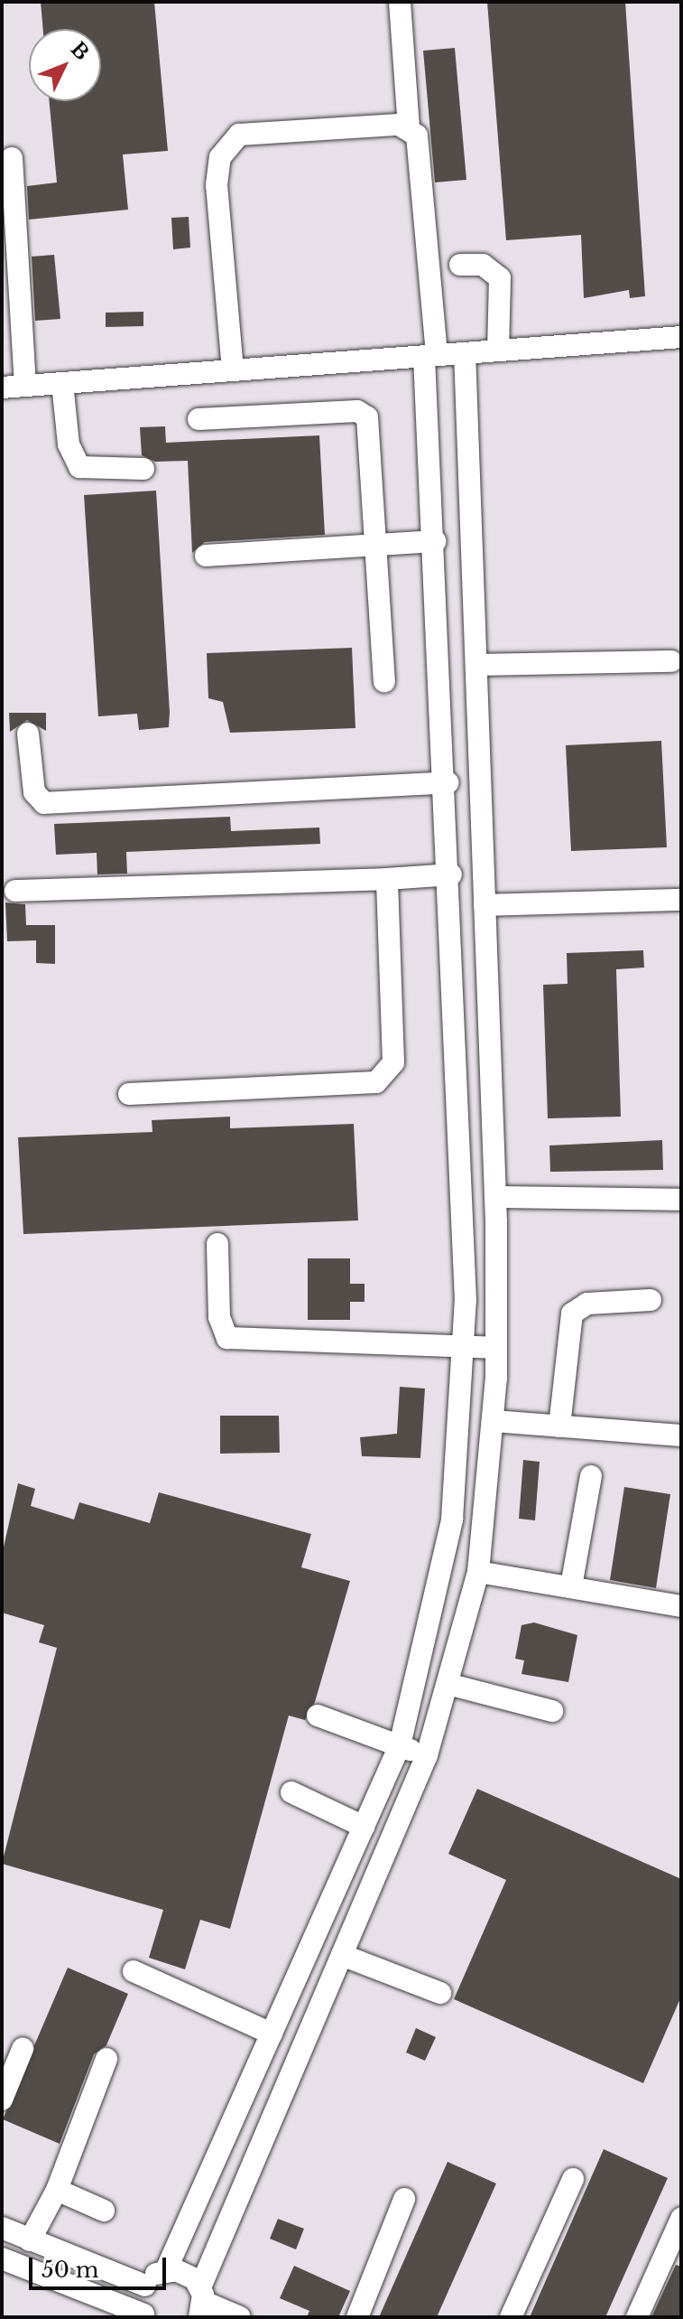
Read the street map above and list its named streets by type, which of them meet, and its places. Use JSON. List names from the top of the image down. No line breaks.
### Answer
{"scale_bar":"50 m","north":"top right"}
